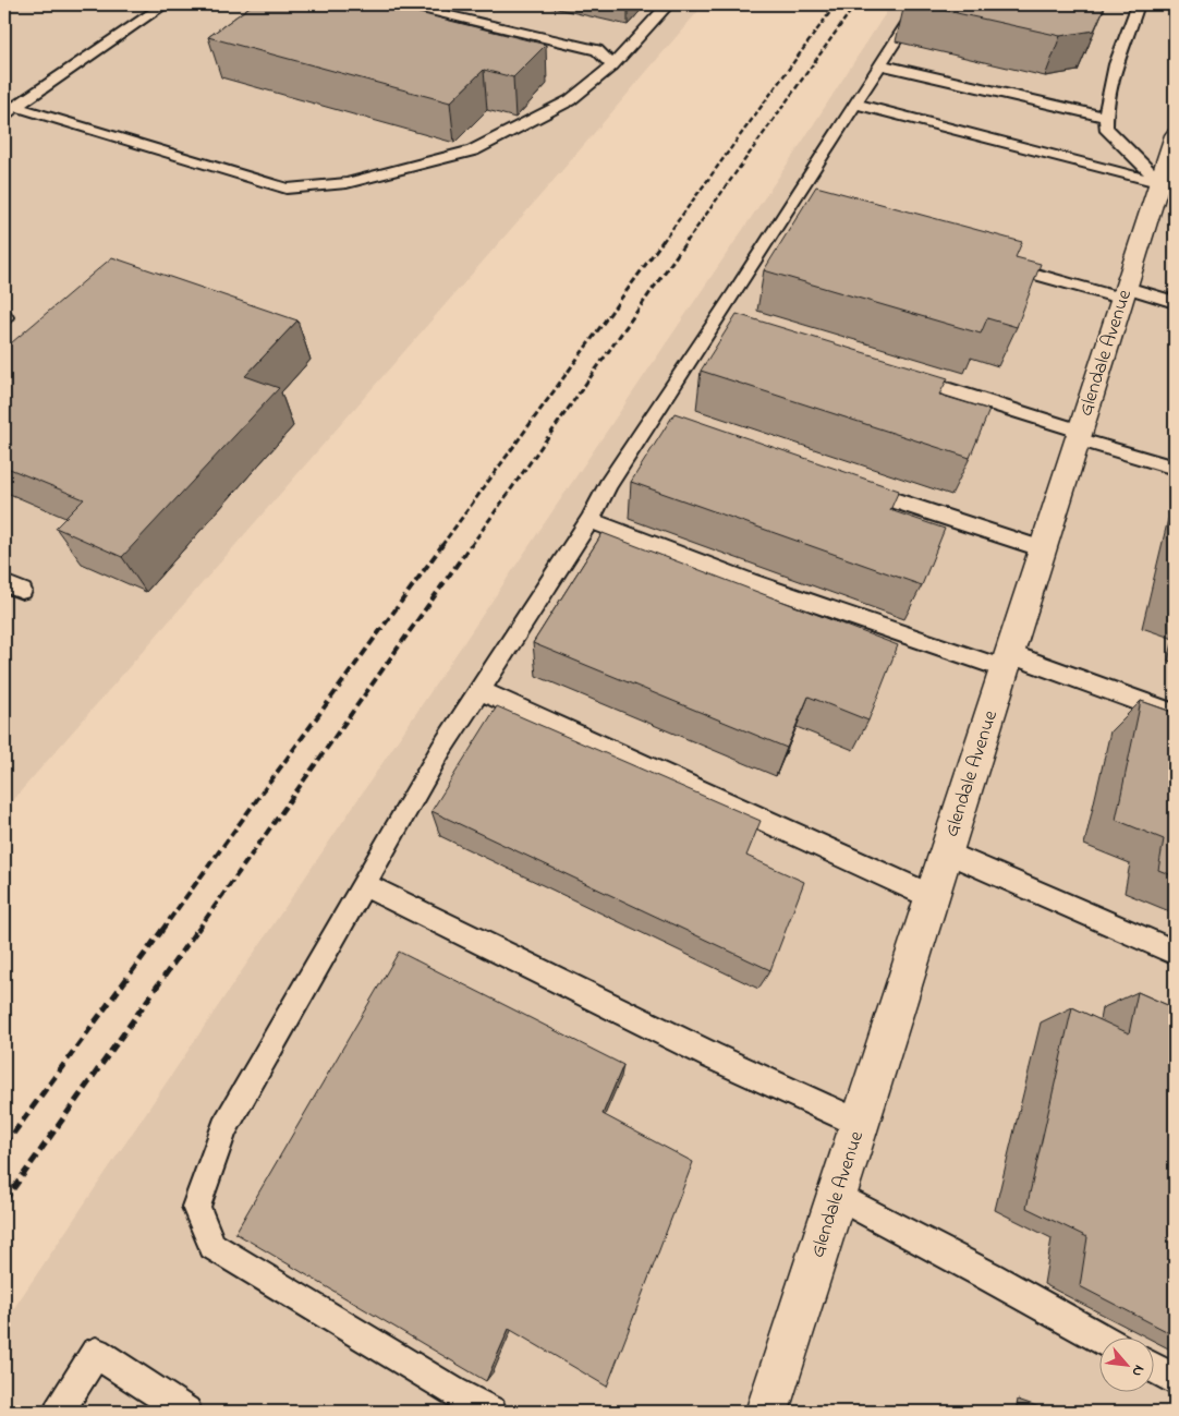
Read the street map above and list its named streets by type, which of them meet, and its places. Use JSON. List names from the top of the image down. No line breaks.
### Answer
{"streets":{"street":["Glendale Avenue"]},"north":"bottom right"}
